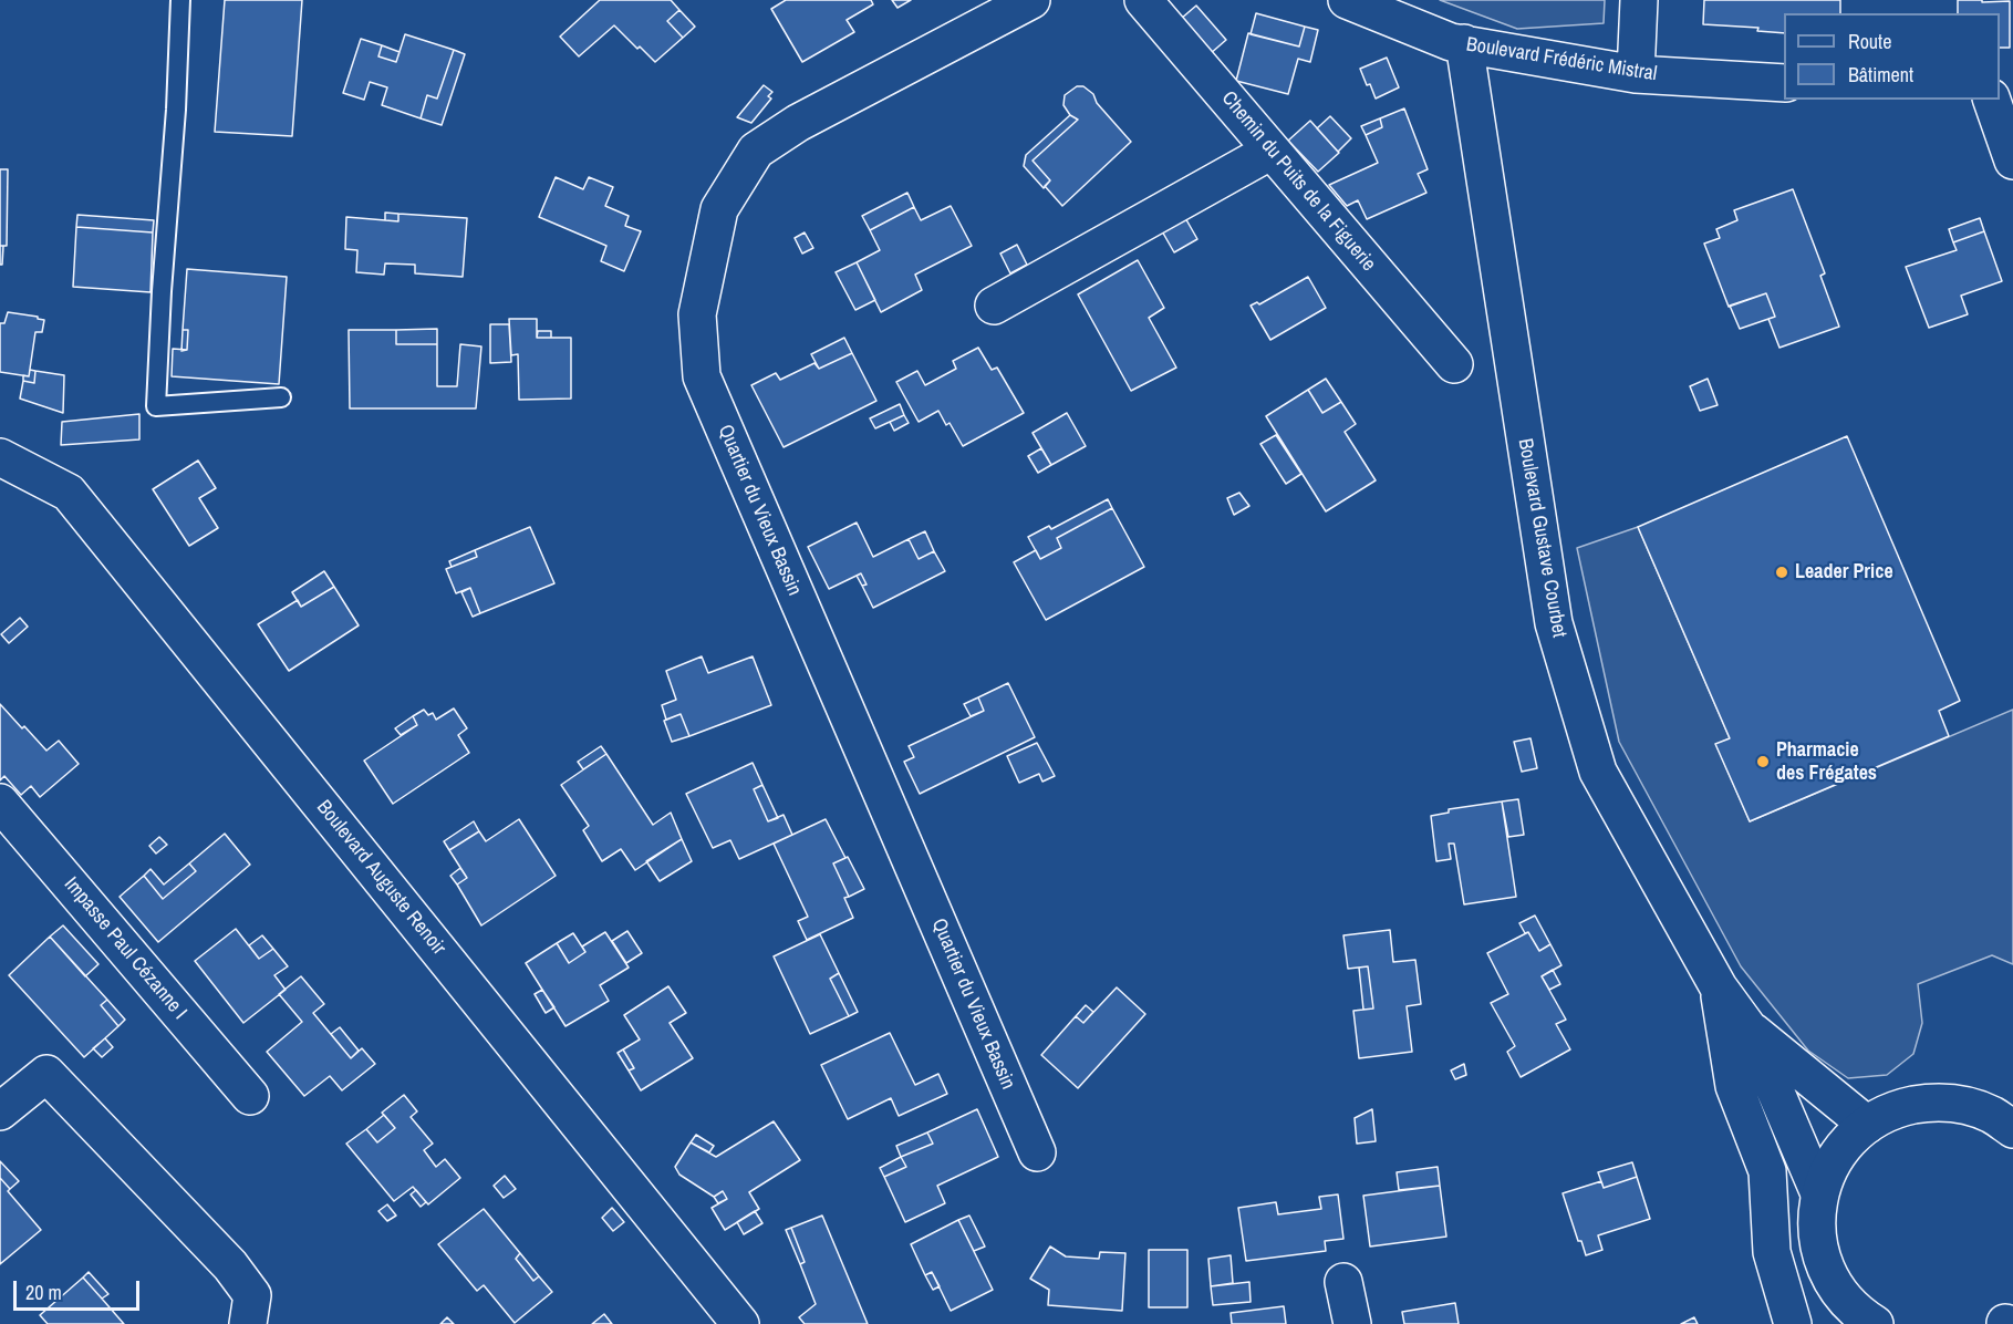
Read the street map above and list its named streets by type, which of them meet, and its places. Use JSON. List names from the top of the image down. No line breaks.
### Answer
{"streets":{"street":["Boulevard Frédéric Mistral","Chemin du Puits de la Figuerie","Quartier du Vieux Bassin","Boulevard Gustave Courbet","Boulevard Auguste Renoir","Impasse Paul Cézanne I"]},"crossings":[["Boulevard Frédéric Mistral","Boulevard Gustave Courbet"]],"places":["Leader Price","Pharmacie des Frégates"],"legend":["Route","Bâtiment"],"scale_bar":"20 m"}
